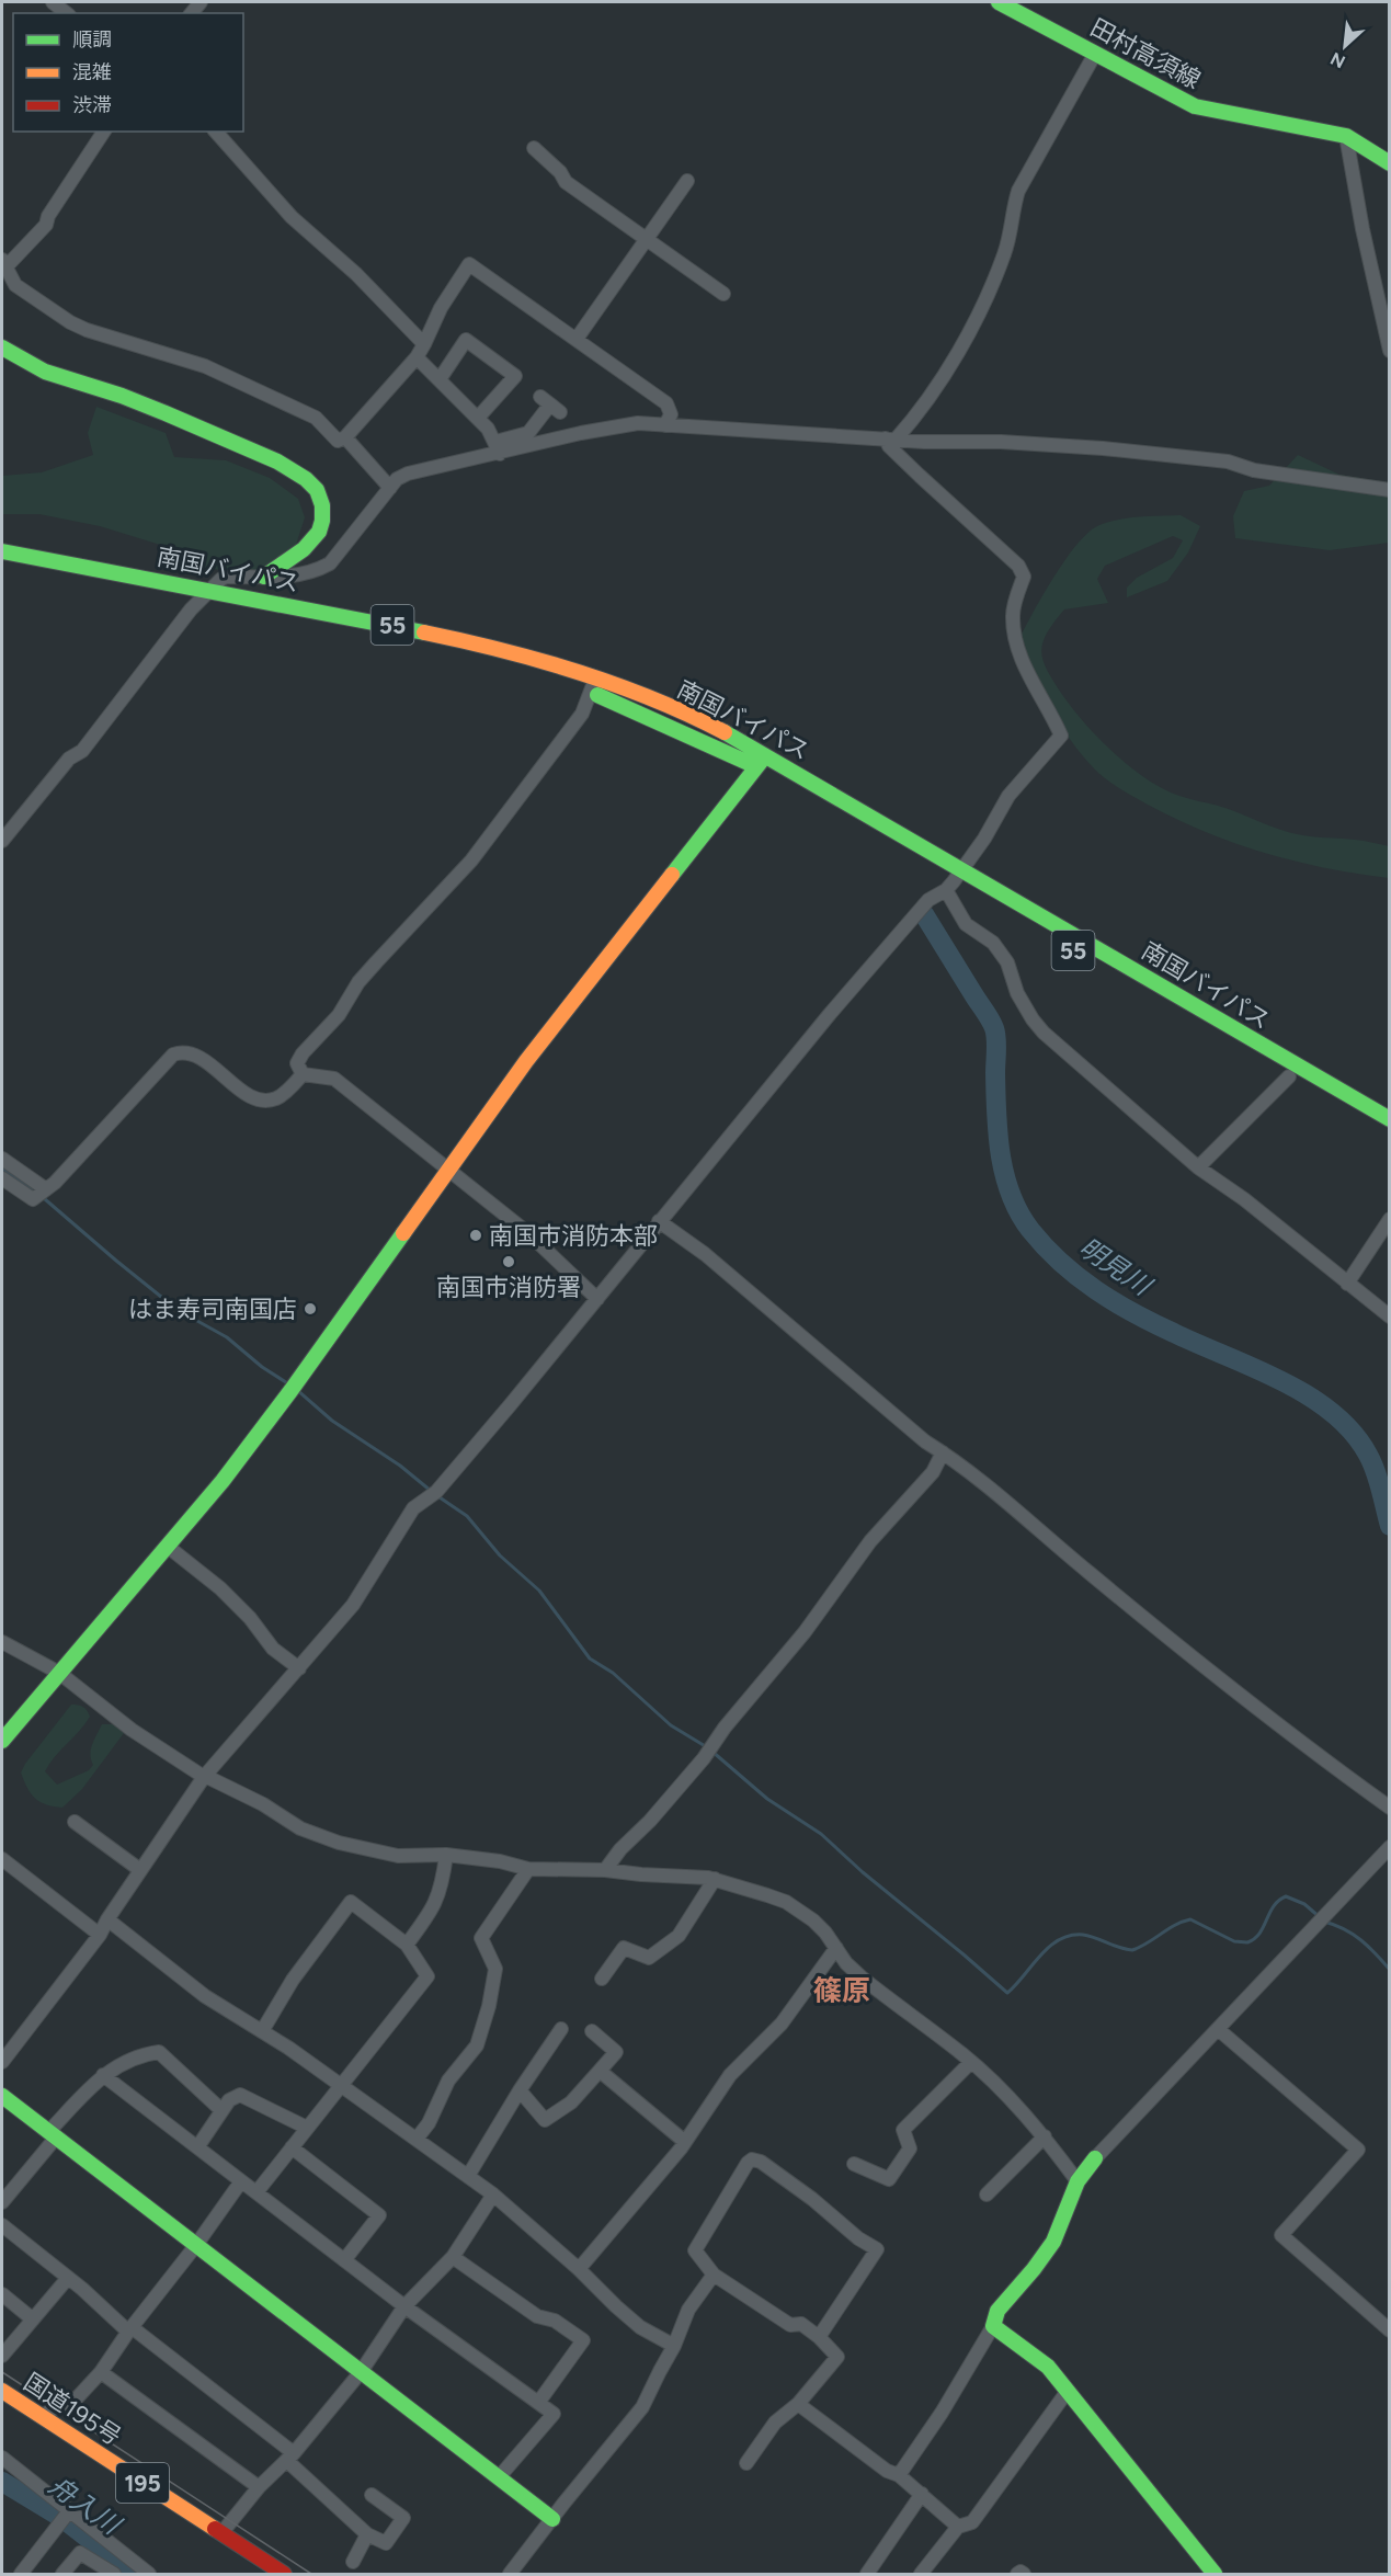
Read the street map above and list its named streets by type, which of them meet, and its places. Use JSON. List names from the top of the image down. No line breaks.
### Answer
{"streets":{"main road":["田村高須線","南国バイパス","55","国道195号","195"]},"districts":["篠原"],"water":["明見川","舟入川"],"places":["南国市消防本部","南国市消防署","はま寿司南国店"],"legend":["順調","混雑","渋滞"],"north":"bottom left"}
